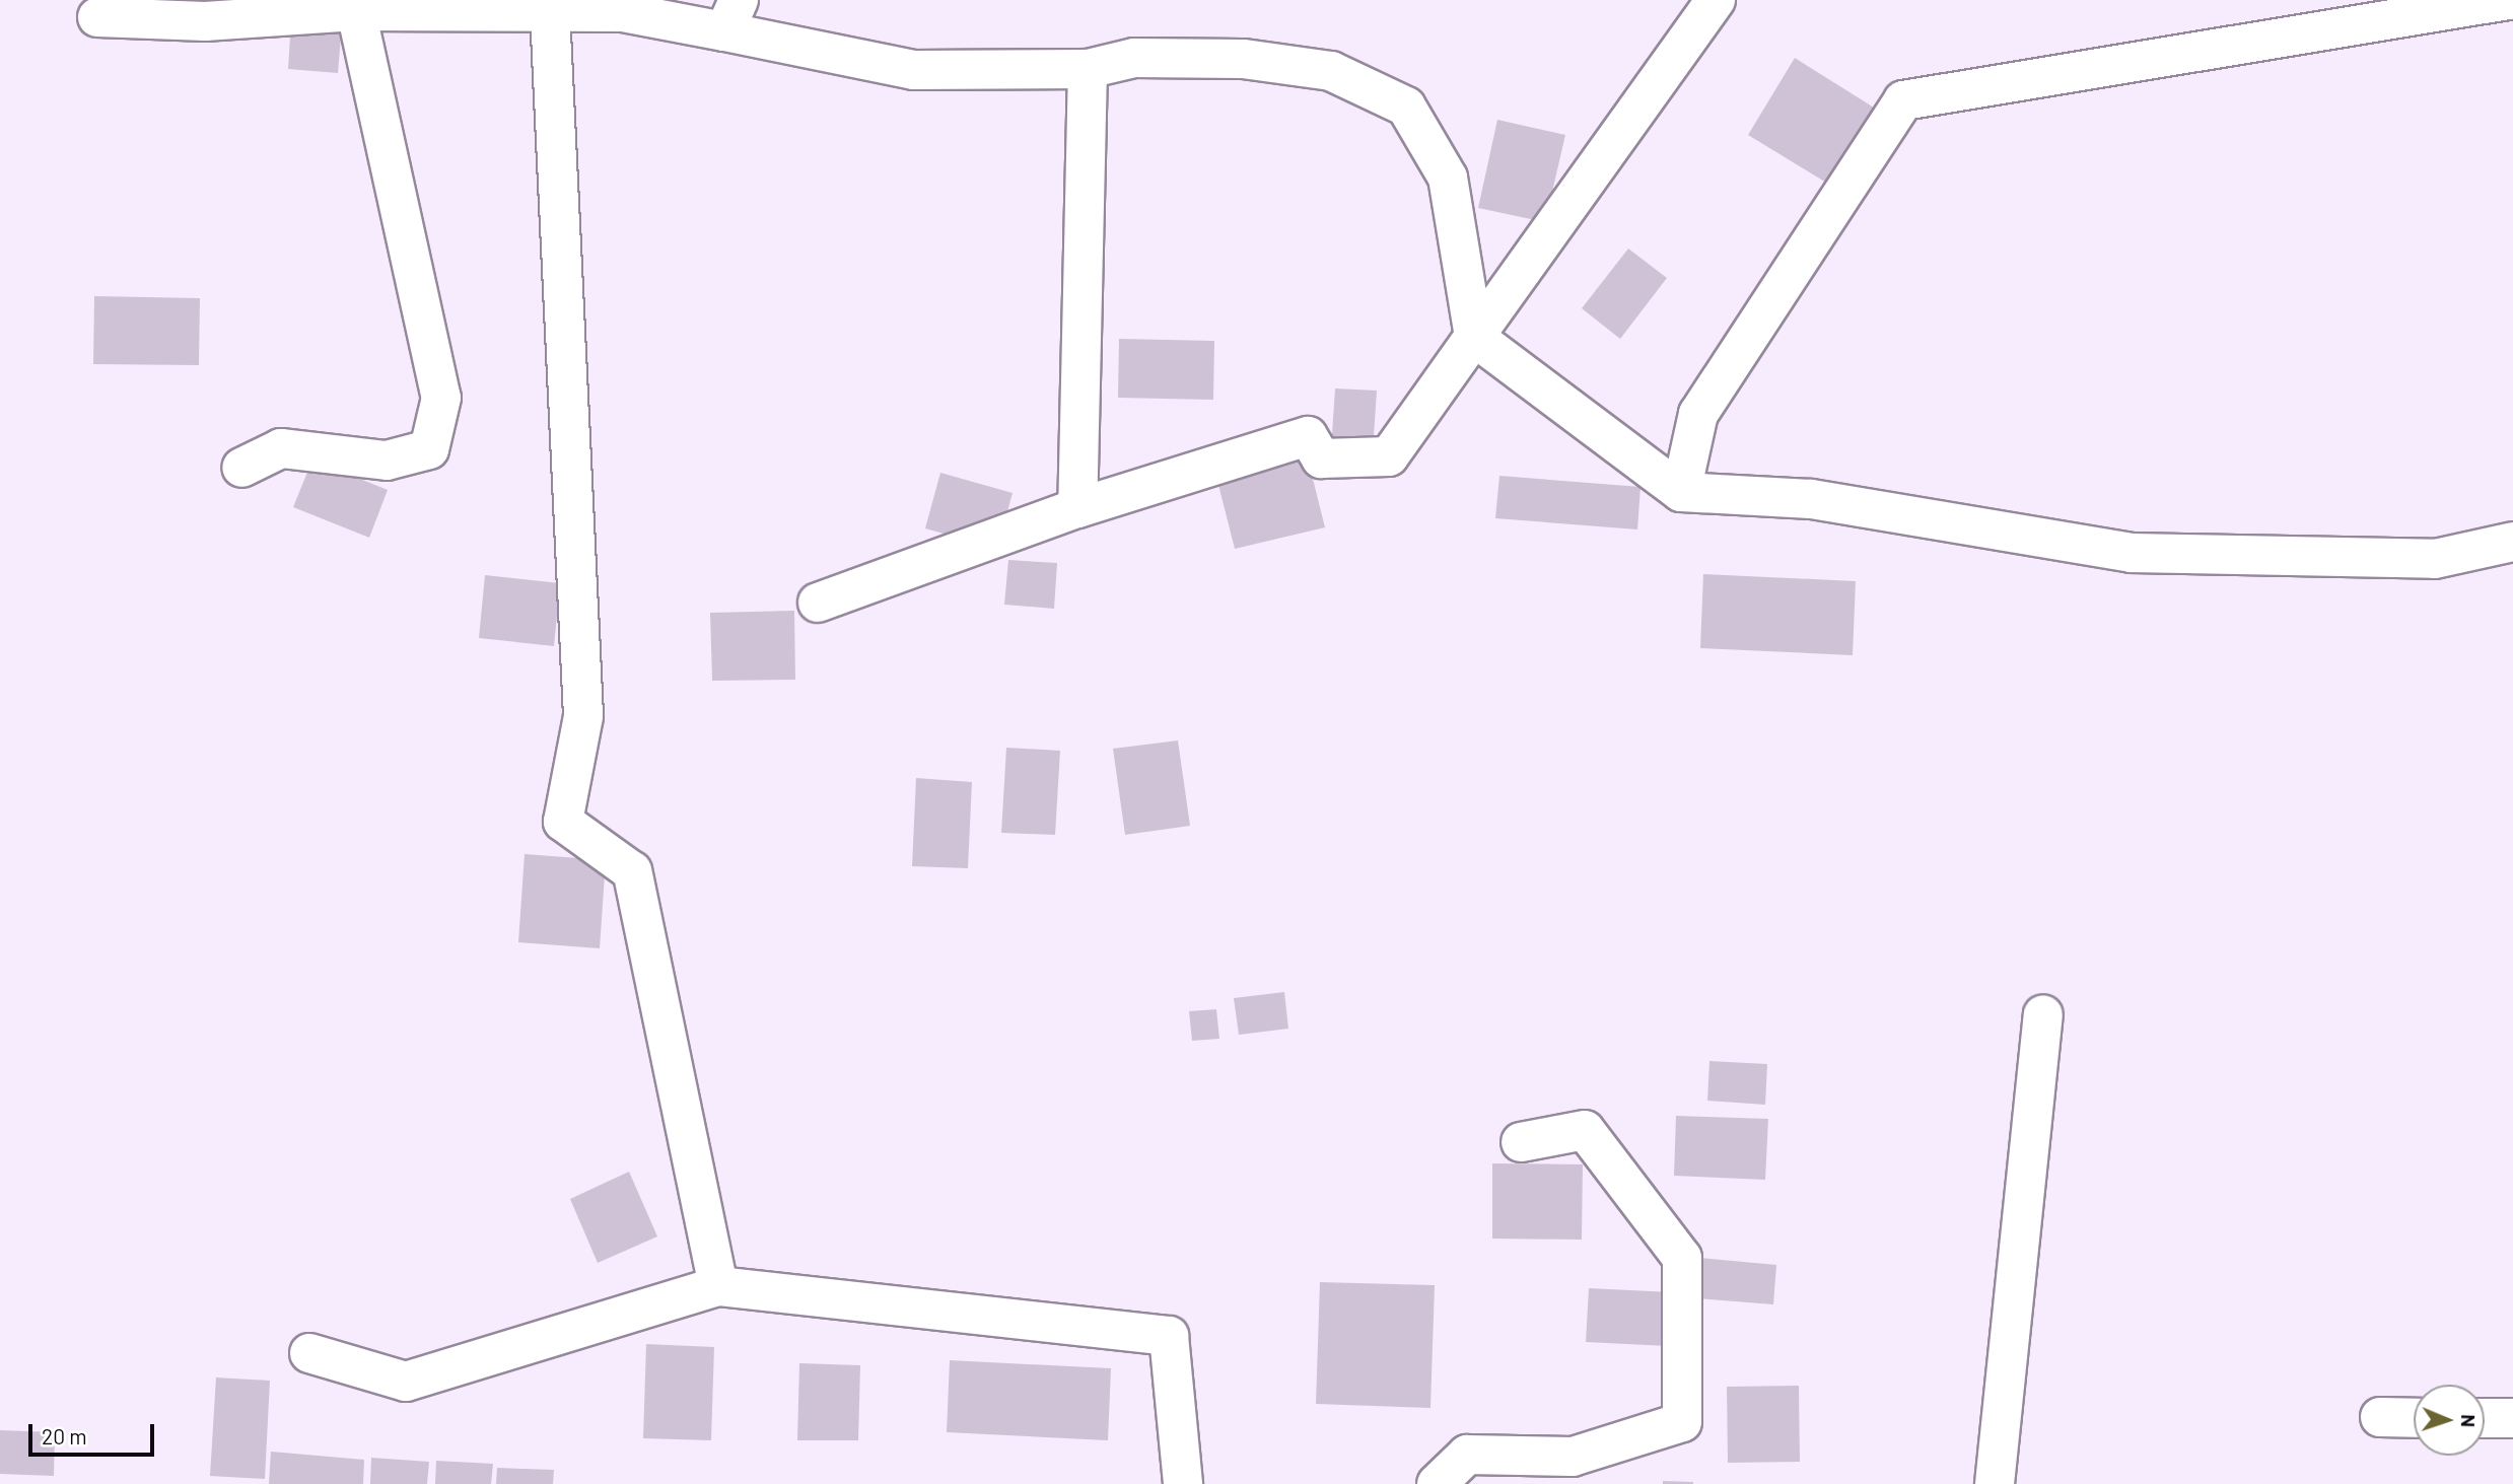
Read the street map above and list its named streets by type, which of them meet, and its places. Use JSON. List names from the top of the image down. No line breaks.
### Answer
{"scale_bar":"20 m","north":"right"}
